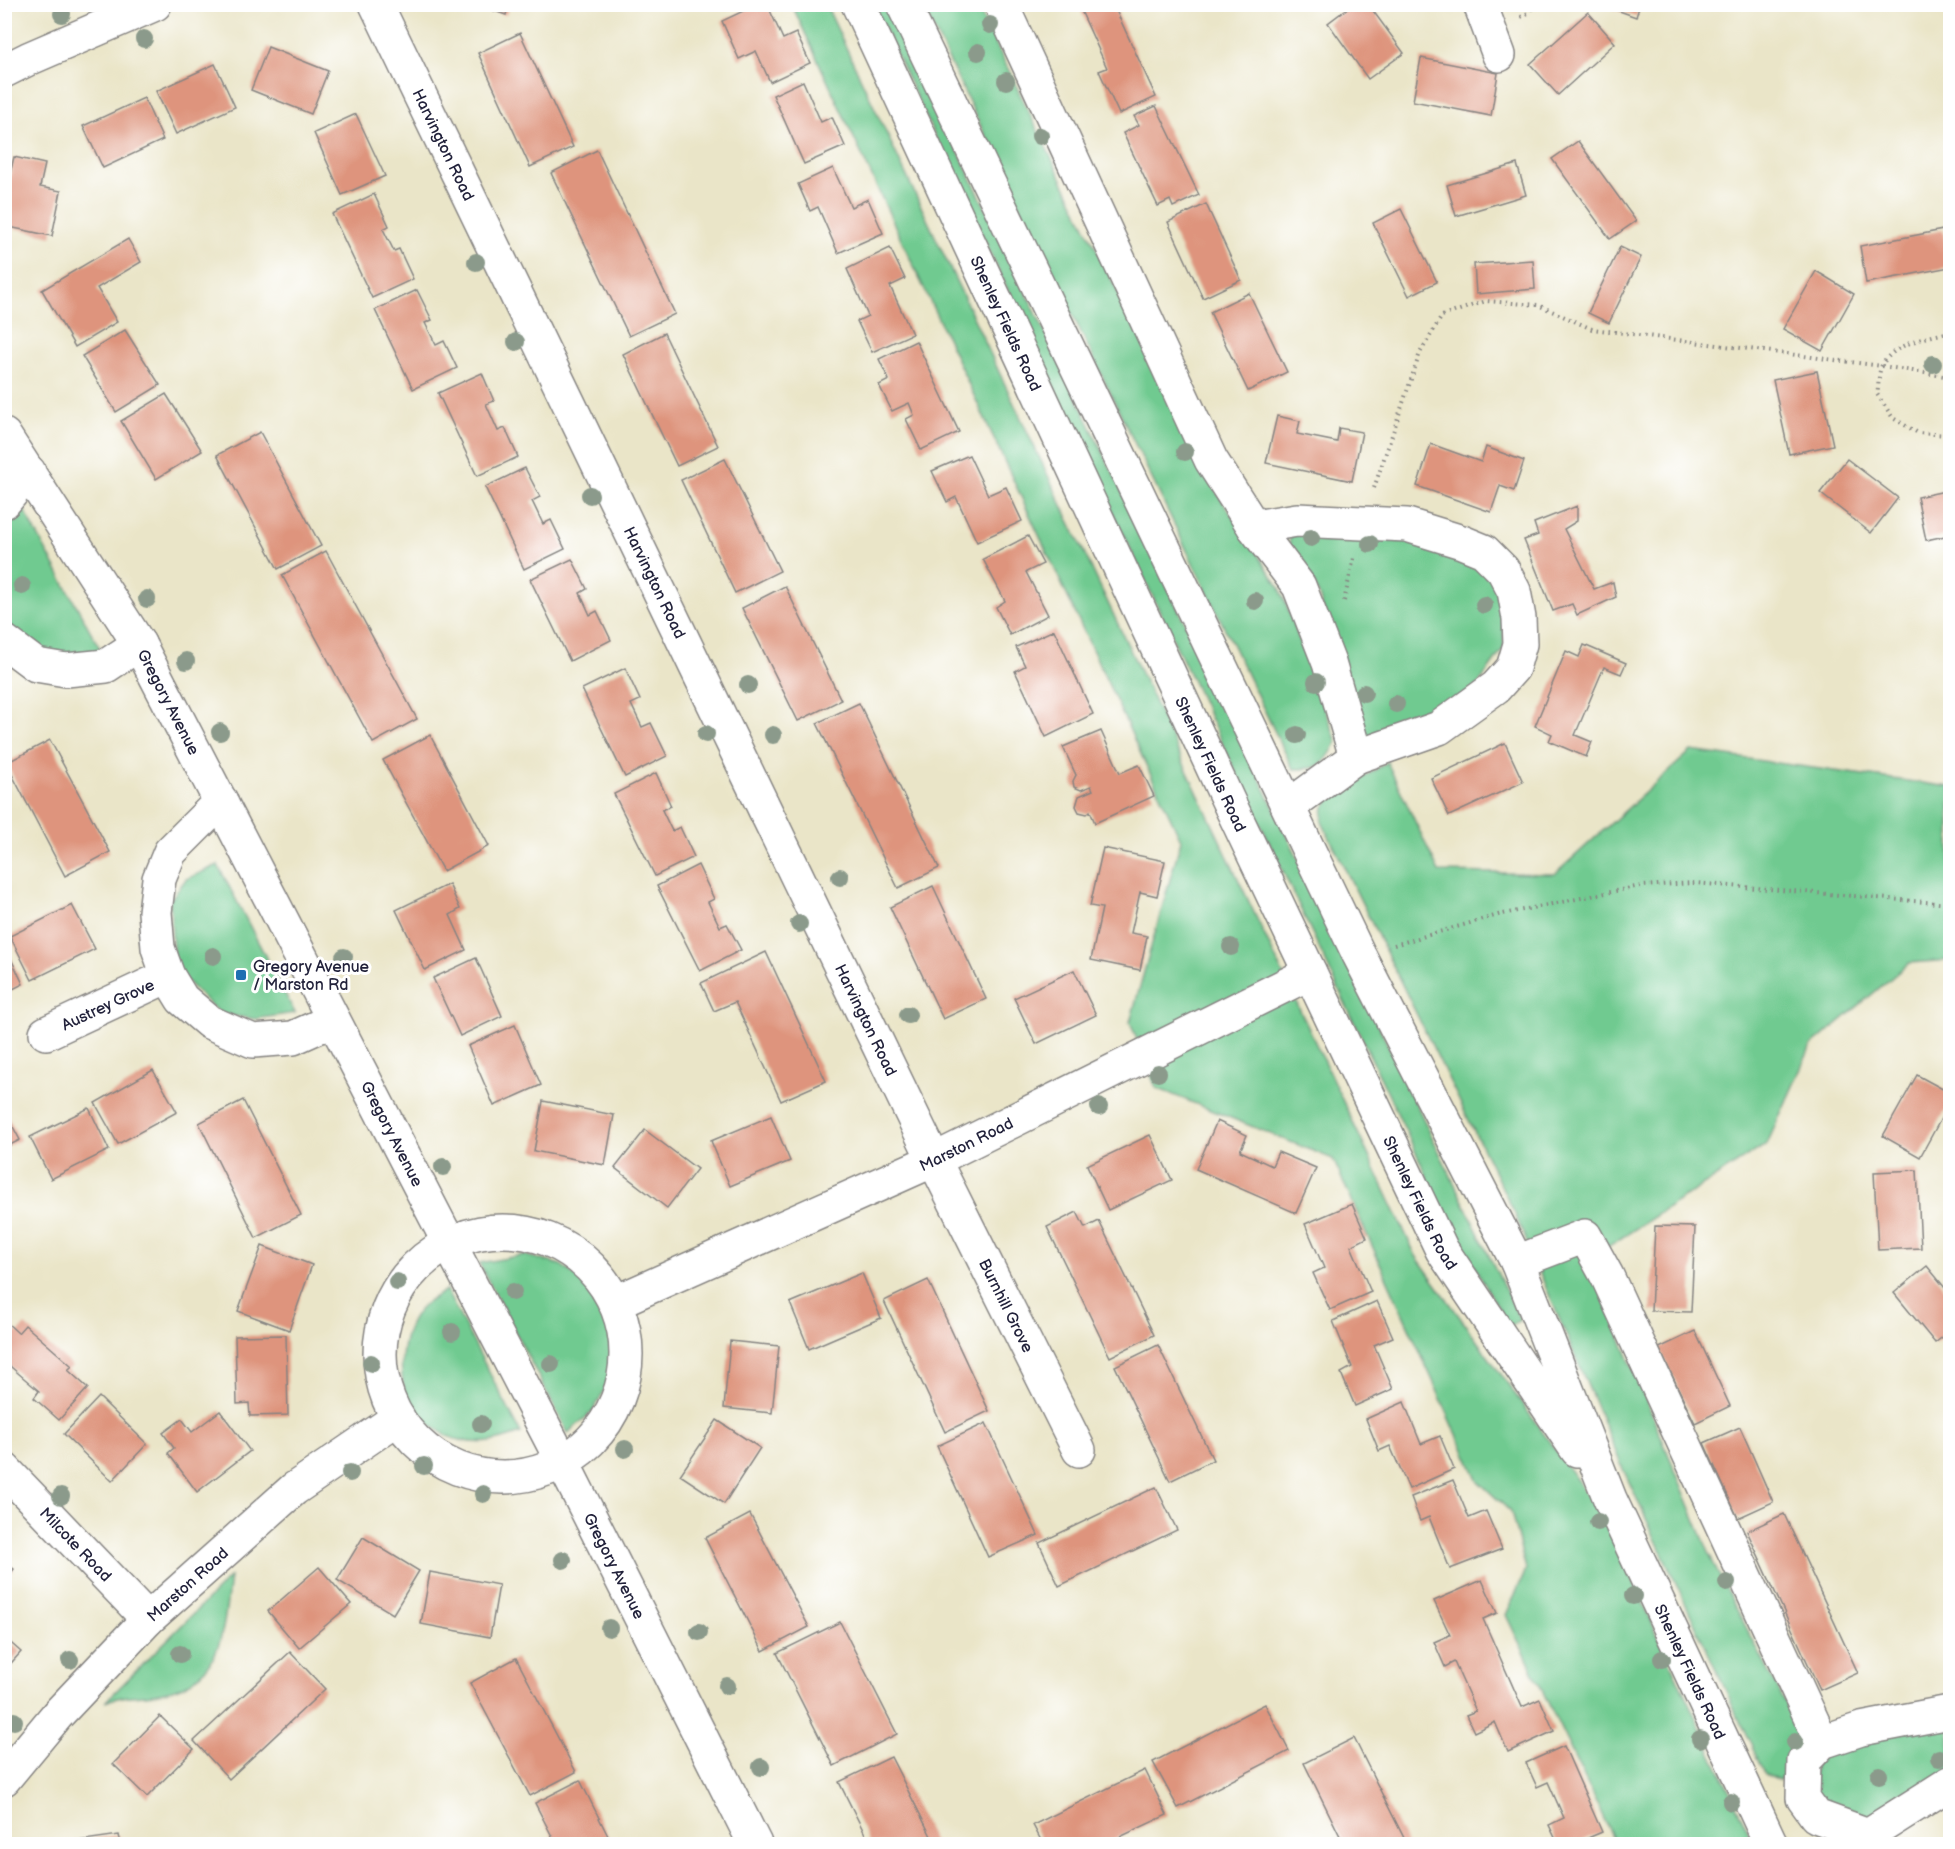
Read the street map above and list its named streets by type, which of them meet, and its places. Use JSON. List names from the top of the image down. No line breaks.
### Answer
{"streets":{"street":["Harvington Road","Shenley Fields Road","Gregory Avenue","Austrey Grove","Marston Road","Burnhill Grove","Milcote Road"]},"crossings":[["Harvington Road","Marston Road"],["Harvington Road","Burnhill Grove"],["Shenley Fields Road","Marston Road"],["Gregory Avenue","Austrey Grove"],["Marston Road","Burnhill Grove"],["Marston Road","Milcote Road"]],"places":{"transit":["Gregory Avenue / Marston Rd"]}}
